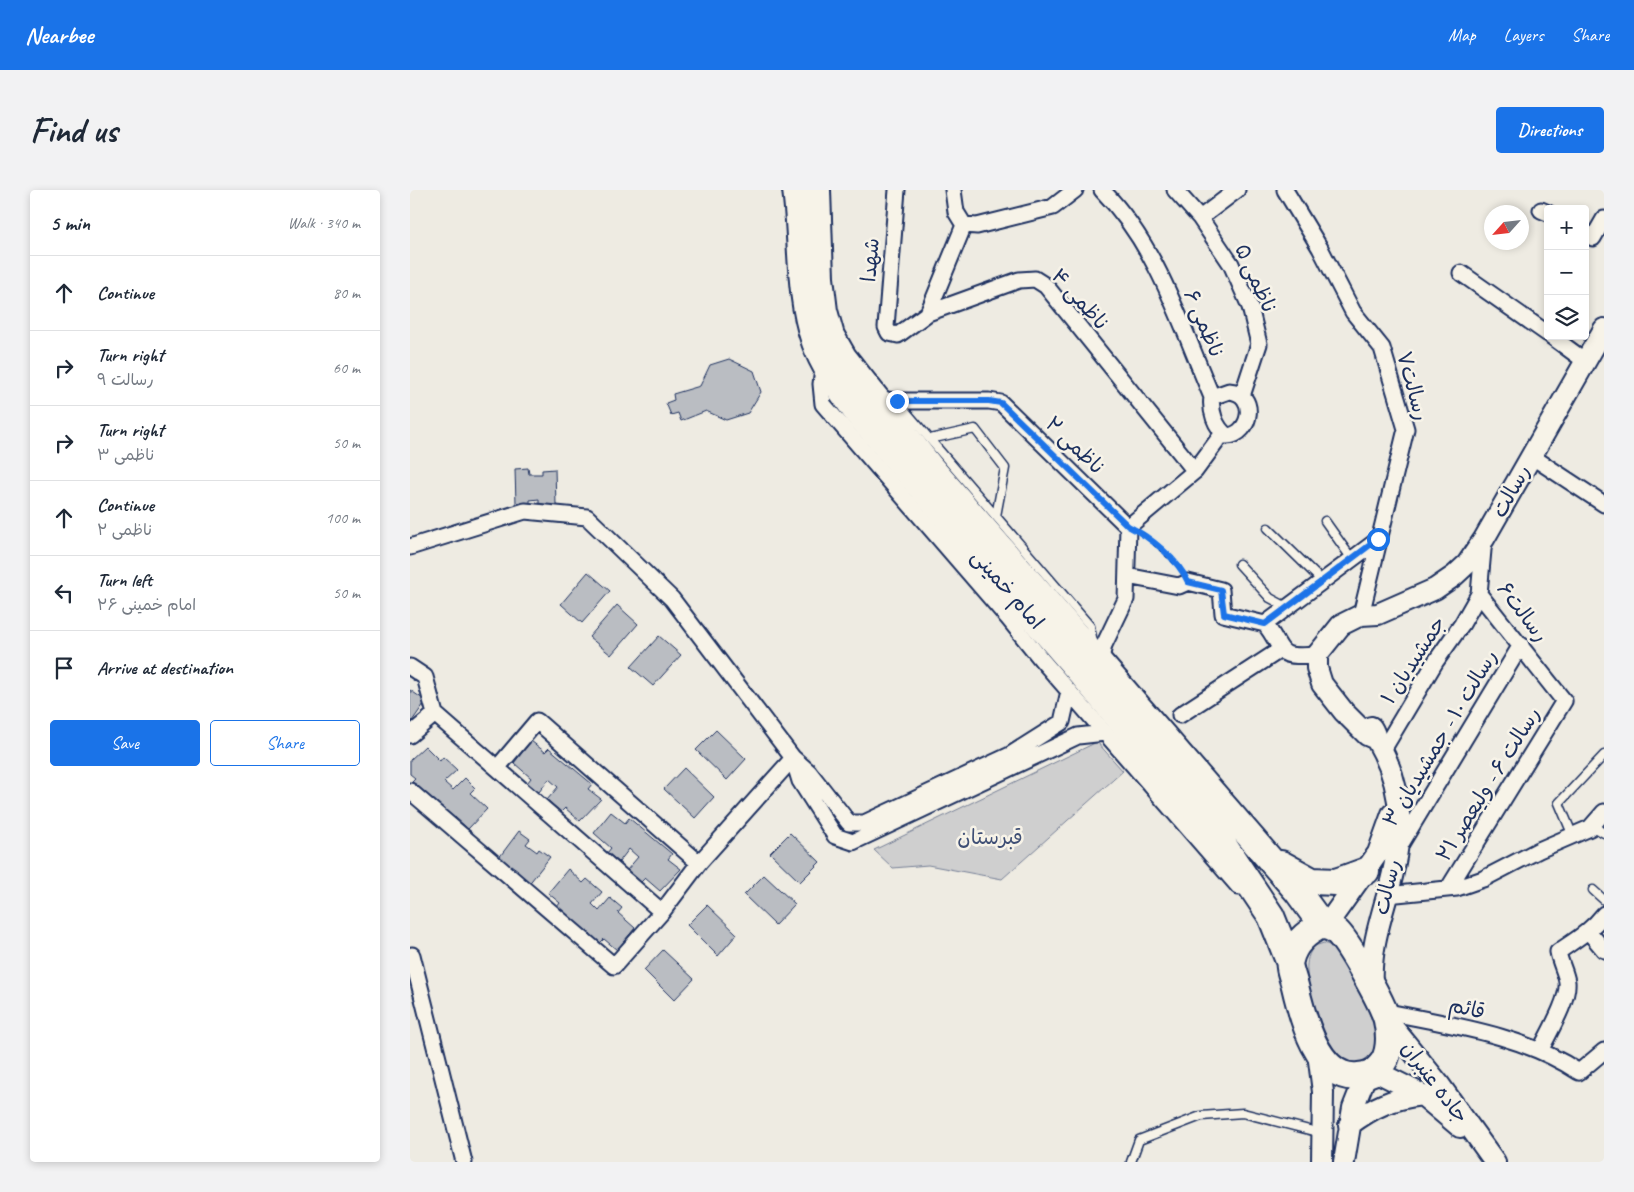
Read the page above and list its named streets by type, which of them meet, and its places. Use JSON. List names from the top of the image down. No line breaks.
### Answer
{"streets":{"highway":["امام خمینی"],"street":["شهدا","ناظمی ۵","ناظمی ۴","ناظمی ۶","رسالت۷","ناظمی ۲","رسالت","رسالت۶","جمشیدیان ۱","رسالت ۱۰ - جمشیدیان ۳","رسالت ۶ - ولیعصر ۲۱","قائم","جاده عنبران"]},"crossings":[["شهدا","ناظمی ۴"],["ناظمی ۵","ناظمی ۶"],["رسالت۷","رسالت"],["ناظمی ۲","امام خمینی"],["رسالت","امام خمینی"],["رسالت","رسالت۶"],["رسالت","جمشیدیان ۱"],["رسالت","رسالت ۱۰ - جمشیدیان ۳"],["رسالت","قائم"],["رسالت","جاده عنبران"],["امام خمینی","قائم"],["امام خمینی","جاده عنبران"],["رسالت۶","جمشیدیان ۱"],["رسالت۶","رسالت ۱۰ - جمشیدیان ۳"],["رسالت۶","رسالت ۶ - ولیعصر ۲۱"],["قائم","جاده عنبران"]],"parks":["قبرستان"],"north":"bottom left","page":{"header":"Nearbee","nav":["Map","Layers","Share"],"buttons":["Directions",["Save","Share"]],"title":"Find us","heading":["5 min","Walk · 340 m"],"map_buttons":["+","−"],"list":[["Continue","80 m"],["Turn right","رسالت ۹","60 m"],["Turn right","ناظمی ۳","50 m"],["Continue","ناظمی ۲","100 m"],["Turn left","امام خمینی ۲۶","50 m"],"Arrive at destination"]}}
